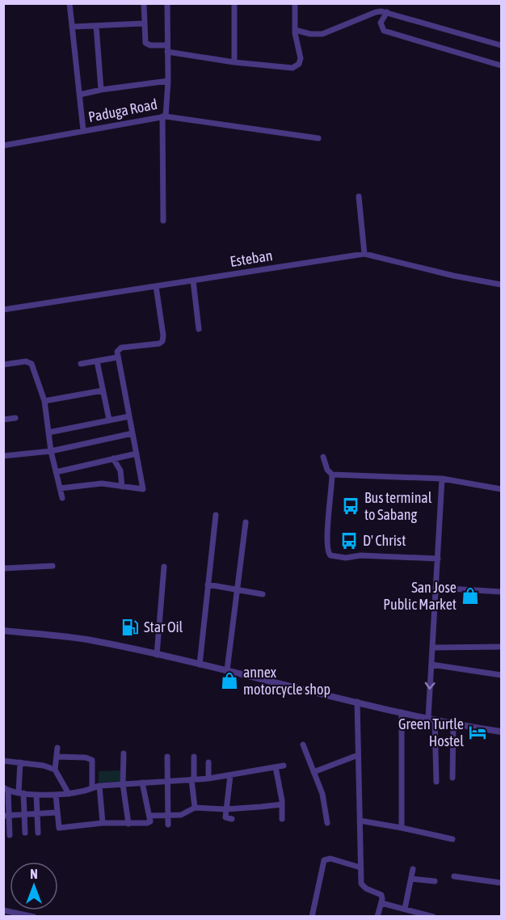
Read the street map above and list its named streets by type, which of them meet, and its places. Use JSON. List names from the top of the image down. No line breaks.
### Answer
{"streets":{"street":["Paduga Road","Esteban"]},"places":{"bus stop":["Bus terminal to Sabang","D' Christ"],"shop":["San Jose Public Market","annex motorcycle shop"],"fuel station":["Star Oil"],"hotel":["Green Turtle Hostel"]},"north":"top"}
